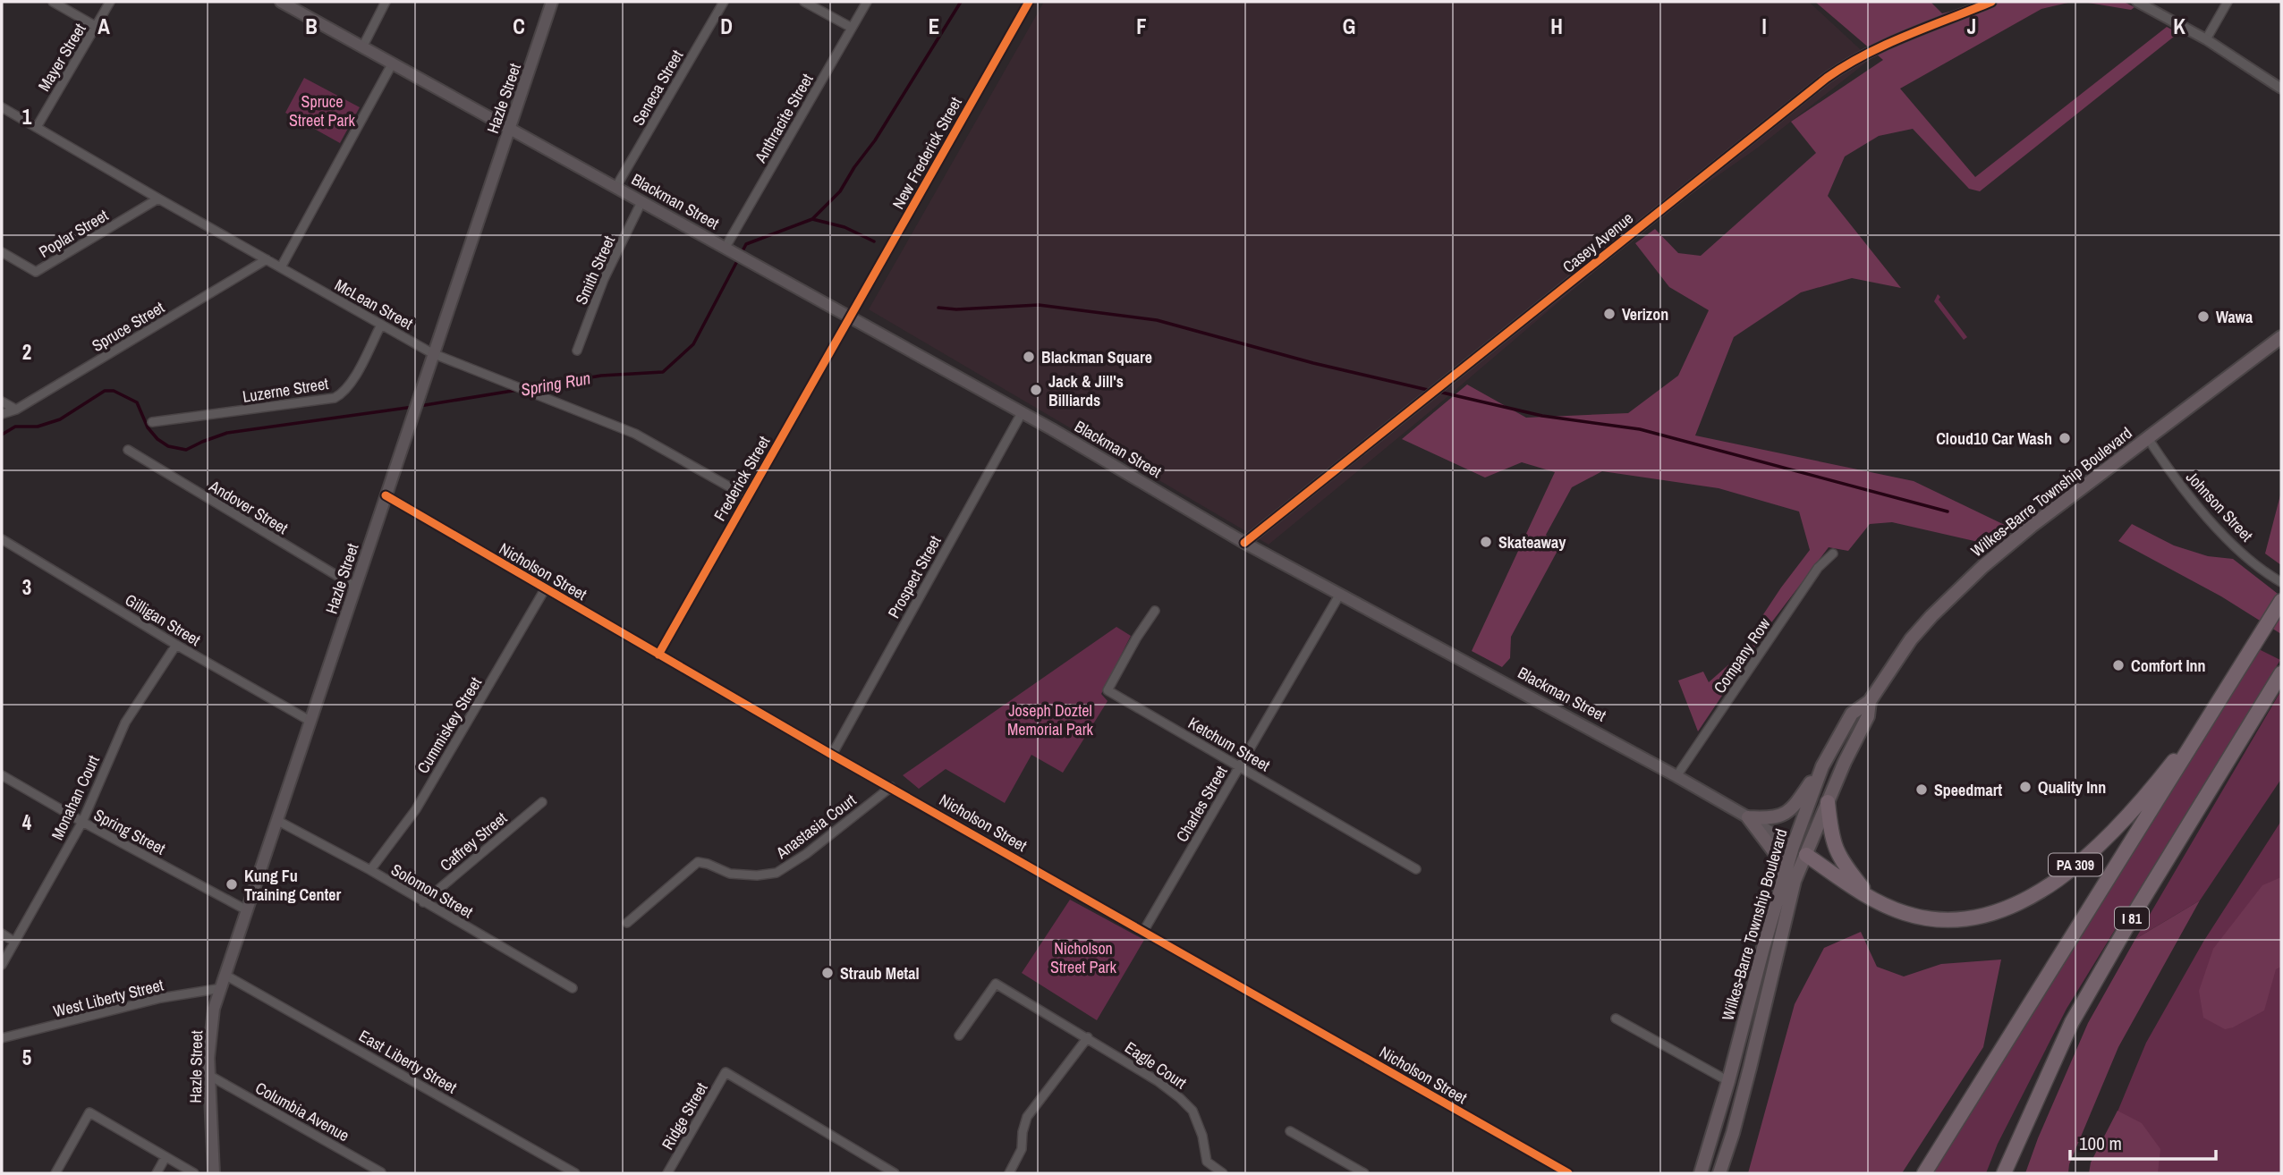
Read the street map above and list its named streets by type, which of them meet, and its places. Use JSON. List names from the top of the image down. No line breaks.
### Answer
{"streets":{"highway":["PA 309","I 81"],"main road":["Hazle Street","Blackman Street","Wilkes-Barre Township Boulevard"],"street":["Mayer Street","Seneca Street","Anthracite Street","New Frederick Street","Poplar Street","Casey Avenue","Smith Street","McLean Street","Spruce Street","Luzerne Street","Frederick Street","Johnson Street","Andover Street","Nicholson Street","Prospect Street","Gilligan Street","Company Row","Cummiskey Street","Ketchum Street","Monahan Court","Charles Street","Anastasia Court","Spring Street","Caffrey Street","Solomon Street","West Liberty Street","East Liberty Street","Eagle Court","Columbia Avenue","Ridge Street"]},"crossings":[["Mayer Street","McLean Street"],["Seneca Street","Blackman Street"],["Hazle Street","Blackman Street"],["Hazle Street","McLean Street"],["Hazle Street","Andover Street"],["Hazle Street","Nicholson Street"],["Hazle Street","Gilligan Street"],["Hazle Street","Spring Street"],["Hazle Street","Solomon Street"],["Hazle Street","West Liberty Street"],["Hazle Street","East Liberty Street"],["Hazle Street","Columbia Avenue"],["Anthracite Street","Blackman Street"],["New Frederick Street","Blackman Street"],["New Frederick Street","Frederick Street"],["Blackman Street","Casey Avenue"],["Blackman Street","Smith Street"],["Blackman Street","Frederick Street"],["Blackman Street","Wilkes-Barre Township Boulevard"],["Blackman Street","Prospect Street"],["Blackman Street","Company Row"],["Blackman Street","Charles Street"],["Blackman Street","PA 309"],["Poplar Street","McLean Street"],["McLean Street","Spruce Street"],["McLean Street","Luzerne Street"],["McLean Street","Frederick Street"],["Frederick Street","Nicholson Street"],["Wilkes-Barre Township Boulevard","Johnson Street"],["Wilkes-Barre Township Boulevard","PA 309"],["Nicholson Street","Prospect Street"],["Nicholson Street","Cummiskey Street"],["Nicholson Street","Charles Street"],["Nicholson Street","Anastasia Court"],["Gilligan Street","Monahan Court"],["Cummiskey Street","Solomon Street"],["Ketchum Street","Charles Street"],["Monahan Court","Spring Street"],["Caffrey Street","Solomon Street"],["PA 309","I 81"]],"water":["Spring Run"],"parks":["Spruce Street Park","Joseph Doztel Memorial Park","Nicholson Street Park"],"places":["Verizon","Wawa","Blackman Square","Jack & Jill's Billiards","Cloud10 Car Wash","Skateaway","Comfort Inn","Quality Inn","Speedmart","Kung Fu Training Center","Straub Metal"],"scale_bar":"100 m","grid":{"columns":["A","B","C","D","E","F","G","H","I","J","K"],"rows":["1","2","3","4","5"]}}
